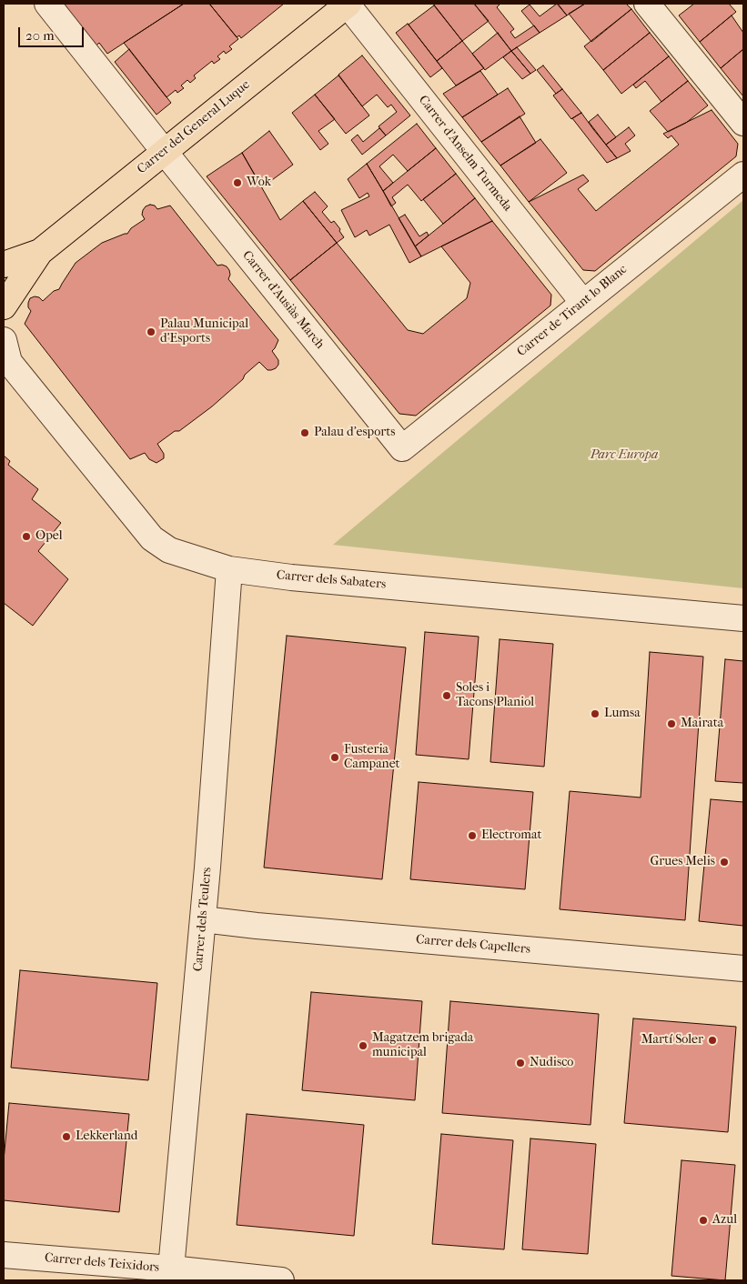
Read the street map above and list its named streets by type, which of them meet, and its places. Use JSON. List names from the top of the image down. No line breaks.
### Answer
{"streets":{"main road":["Carrer del General Luque"],"street":["Carrer d'Anselm Turmeda","Carrer d'Ausiàs March","Carrer de Tirant lo Blanc","Carrer dels Sabaters","Carrer dels Teulers","Carrer dels Capellers","Carrer dels Teixidors"]},"crossings":[["Carrer del General Luque","Carrer d'Anselm Turmeda"],["Carrer del General Luque","Carrer d'Ausiàs March"],["Carrer d'Anselm Turmeda","Carrer de Tirant lo Blanc"],["Carrer d'Ausiàs March","Carrer de Tirant lo Blanc"],["Carrer dels Sabaters","Carrer dels Teulers"],["Carrer dels Teulers","Carrer dels Capellers"],["Carrer dels Teulers","Carrer dels Teixidors"]],"parks":["Parc Europa"],"places":["Wok","Palau Municipal d'Esports","Palau d'esports","Opel","Soles i Tacons Planiol","Lumsa","Mairata","Fusteria Campanet","Electromat","Grues Melis","Martí Soler","Magatzem brigada municipal","Nudisco","Lekkerland","Azul"],"scale_bar":"20 m"}
